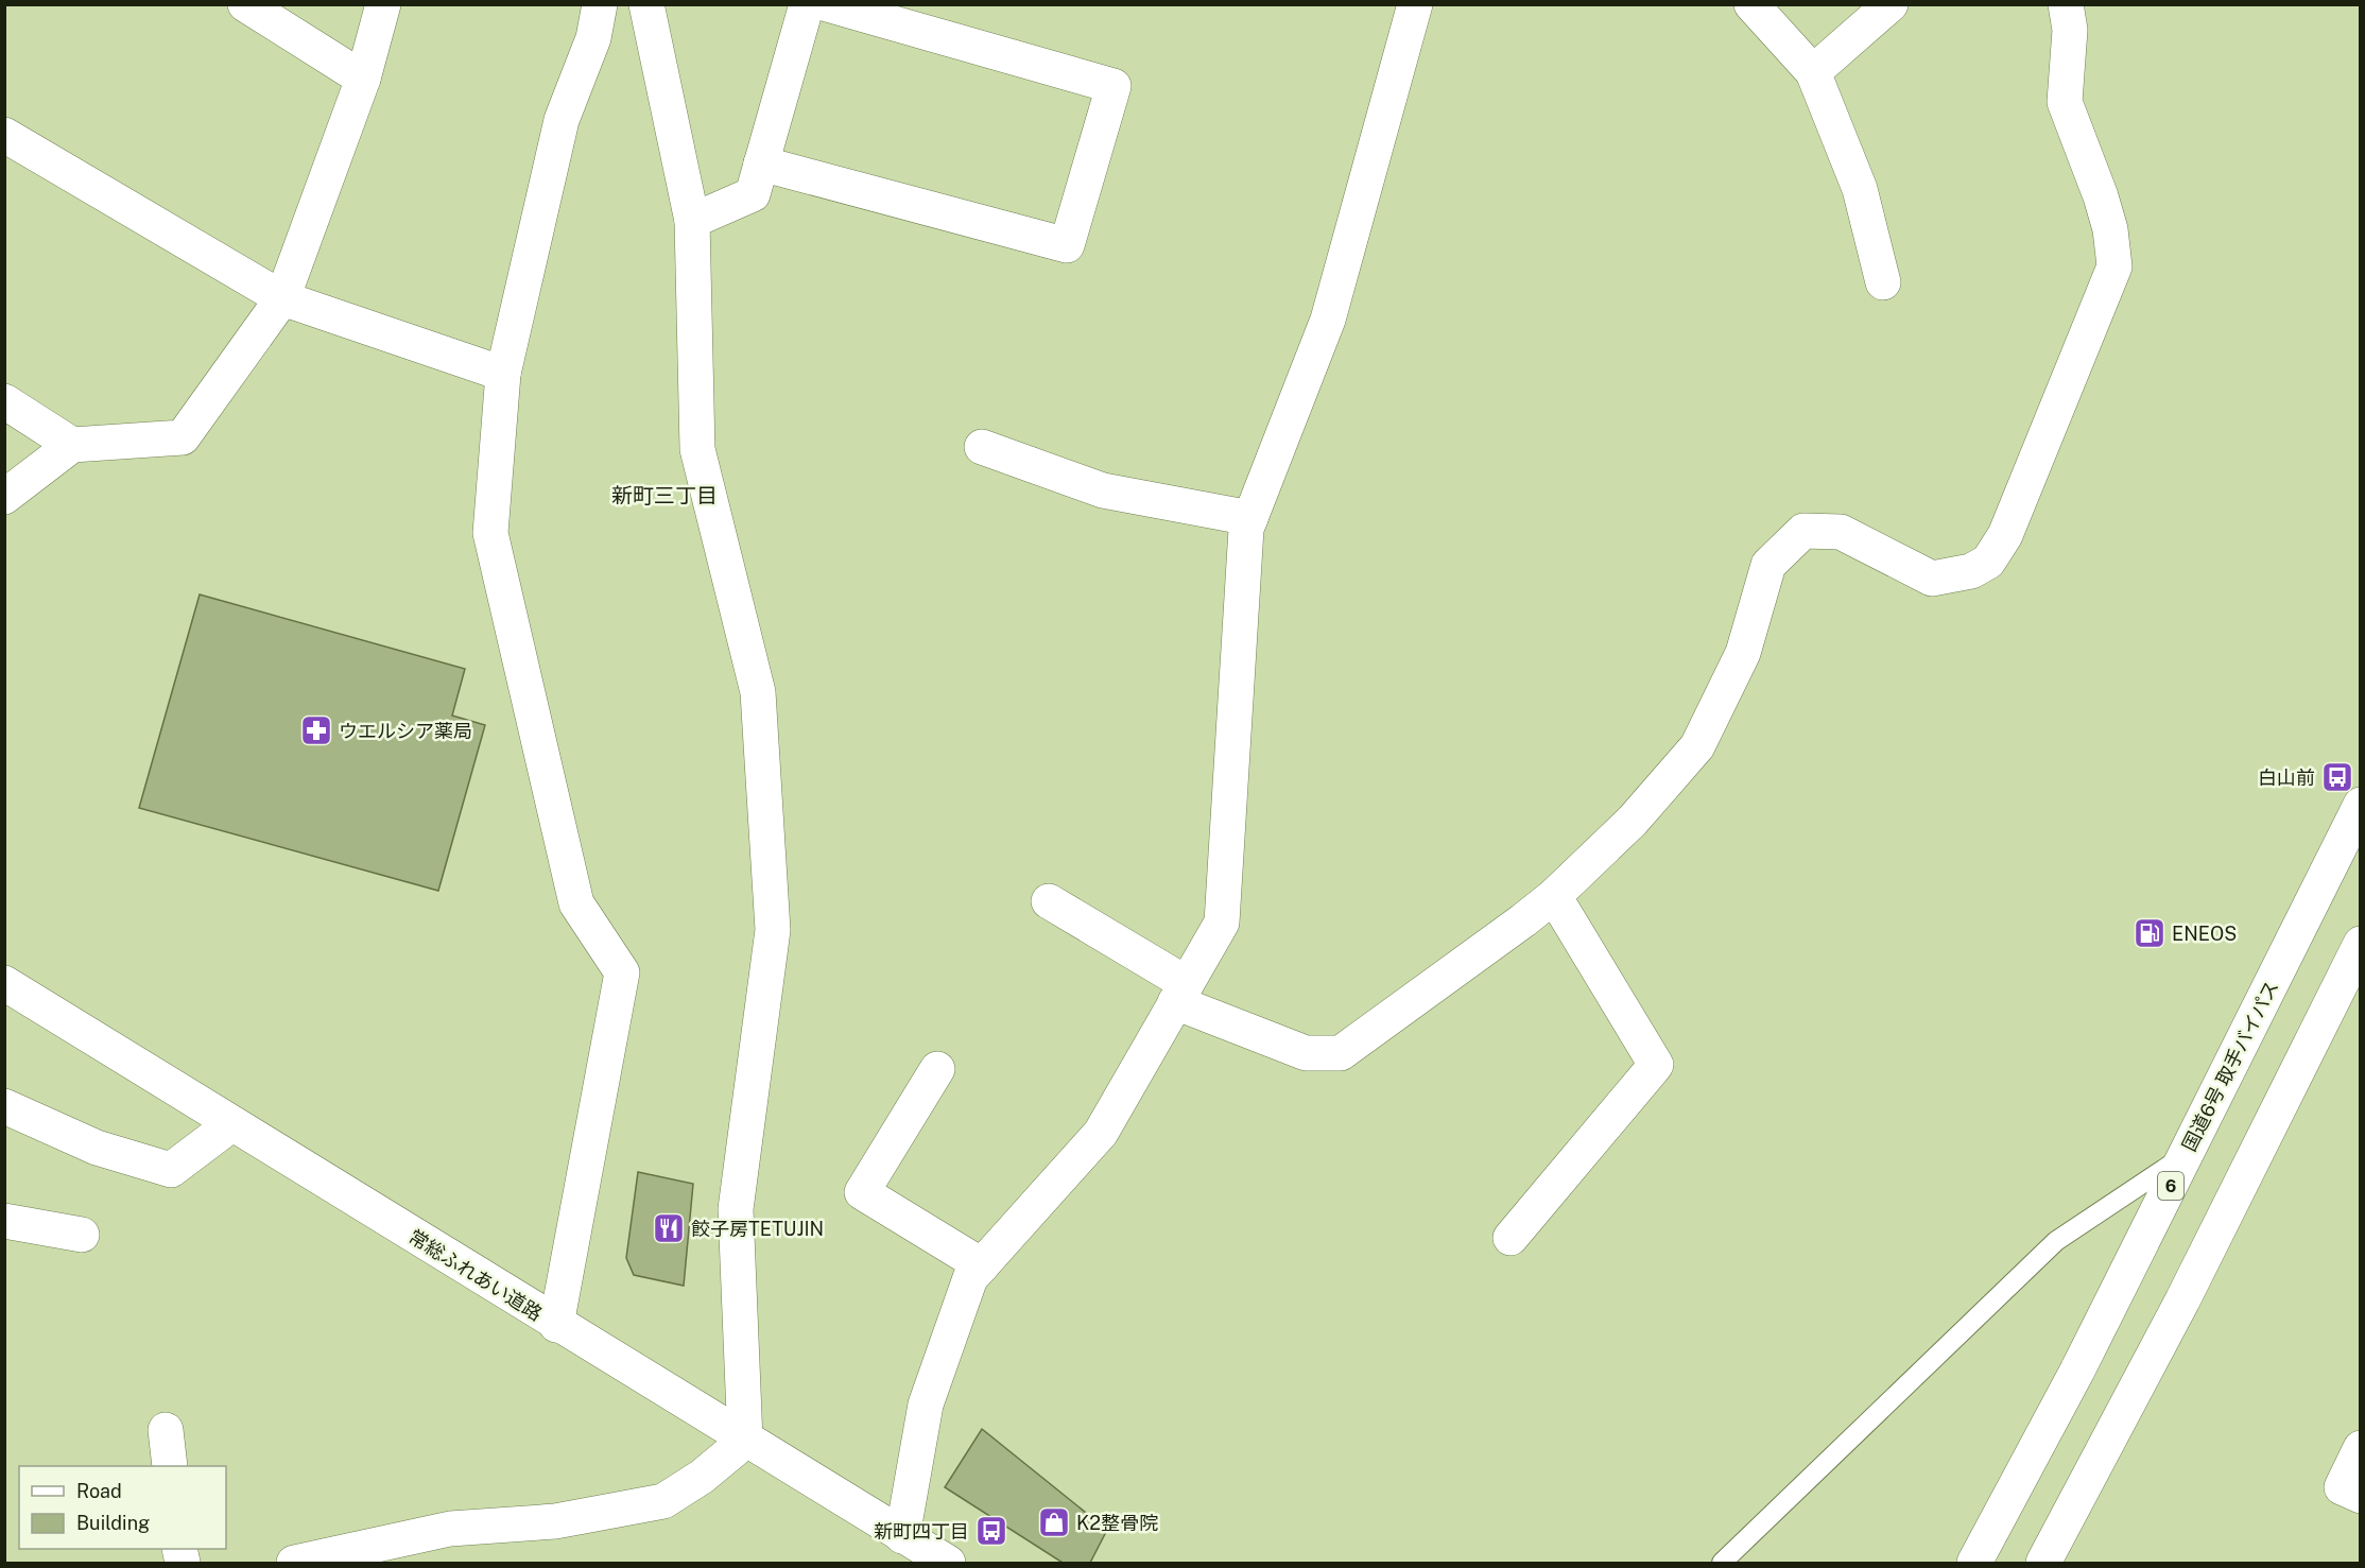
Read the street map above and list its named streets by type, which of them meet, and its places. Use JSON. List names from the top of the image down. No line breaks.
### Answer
{"streets":{"main road":["国道6号 取手バイパス","6","常総ふれあい道路"]},"districts":["新町三丁目"],"places":{"pharmacy":["ウエルシア薬局"],"bus stop":["白山前","新町四丁目"],"fuel station":["ENEOS"],"restaurant":["餃子房TETUJIN"],"shop":["K2整骨院"]},"legend":["Road","Building"]}
